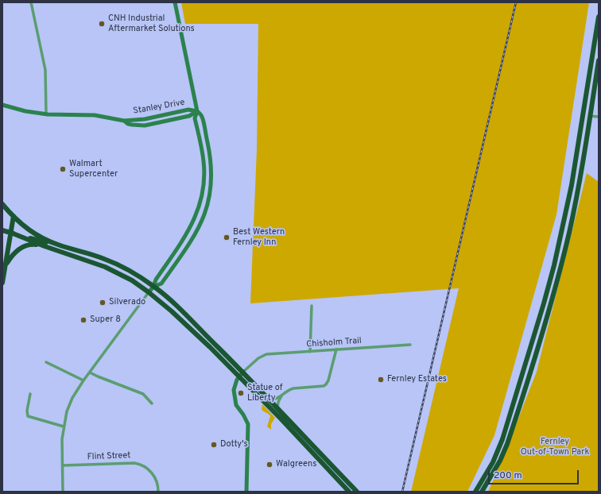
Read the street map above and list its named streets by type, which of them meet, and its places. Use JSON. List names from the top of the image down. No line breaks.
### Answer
{"streets":{"street":["Stanley Drive","Chisholm Trail","Flint Street"]},"parks":["Fernley Out-of-Town Park"],"places":["CNH Industrial Aftermarket Solutions","Walmart Supercenter","Best Western Fernley Inn","Silverado","Super 8","Fernley Estates","Statue of Liberty","Dotty's","Walgreens"],"scale_bar":"200 m"}
